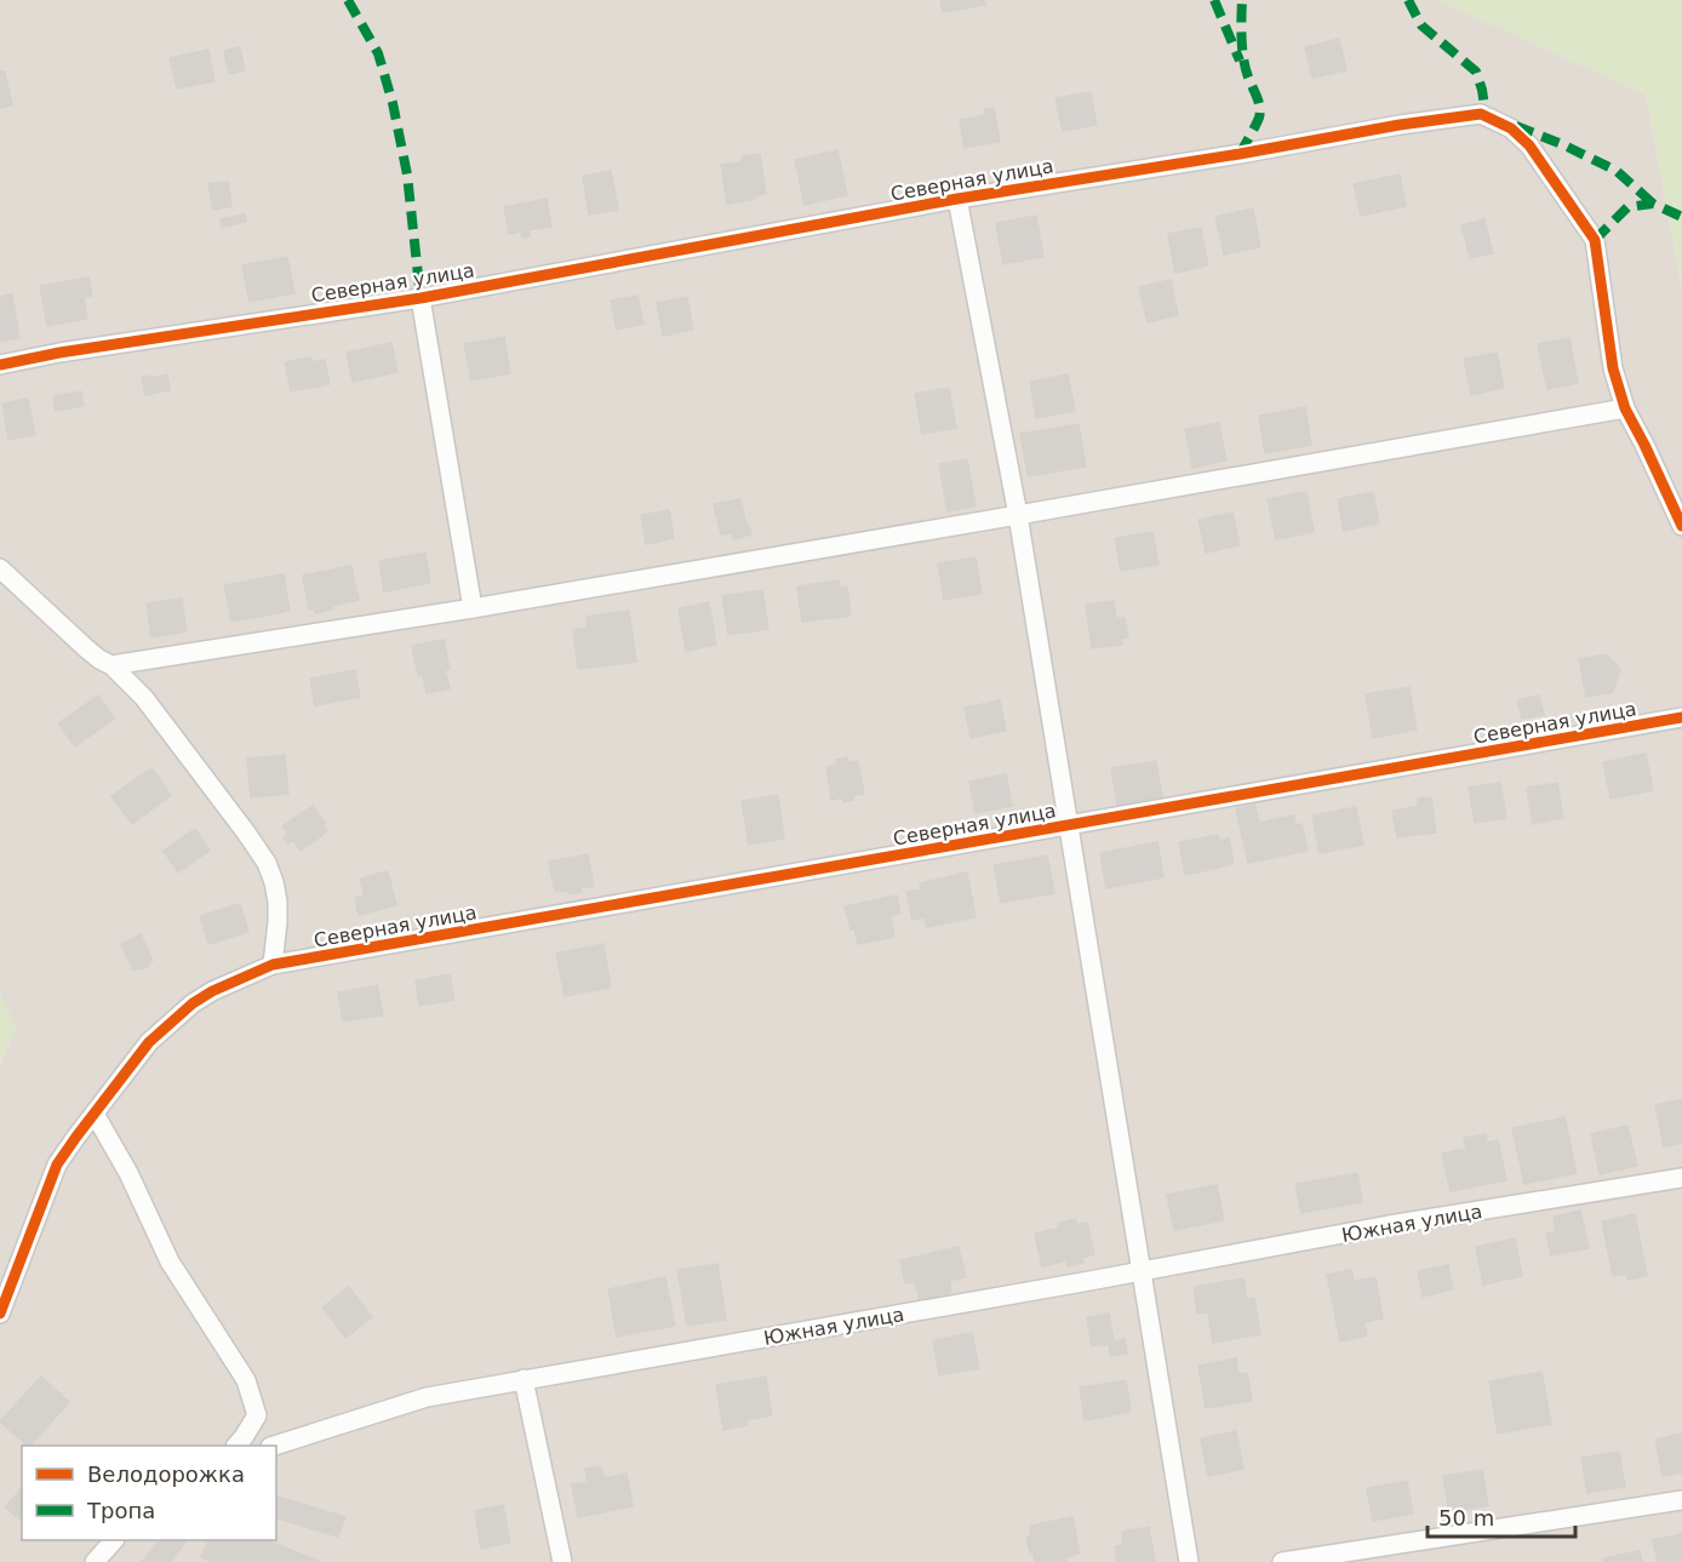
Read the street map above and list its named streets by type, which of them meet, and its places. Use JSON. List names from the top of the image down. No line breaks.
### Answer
{"streets":{"street":["Северная улица","Южная улица"]},"crossings":[["Северная улица","Южная улица"]],"legend":["Велодорожка","Тропа"],"scale_bar":"50 m"}
